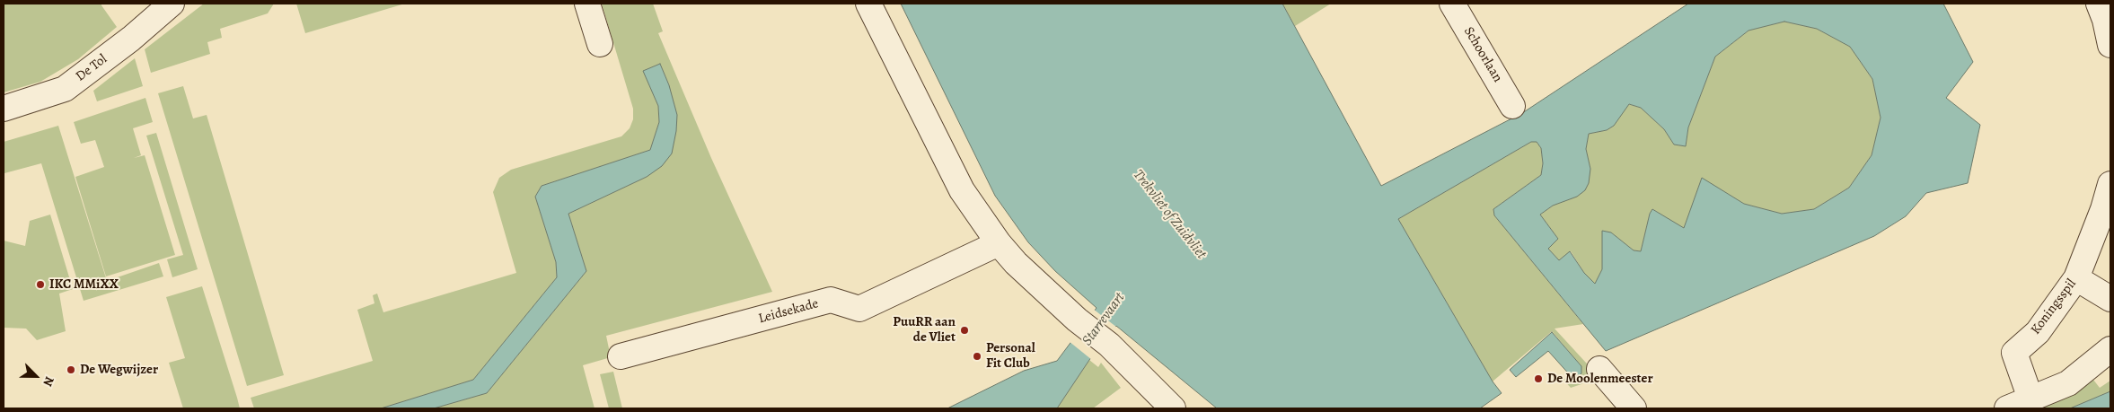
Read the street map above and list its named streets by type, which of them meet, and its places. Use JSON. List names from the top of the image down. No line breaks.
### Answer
{"streets":{"street":["Schoorlaan","De Tol","Koningsspil","Leidsekade"]},"water":["Trekvliet of Zuidvliet","Starrevaart"],"places":["IKC MMiXX","PuuRR aan de Vliet","Personal Fit Club","De Wegwijzer","De Moolenmeester"],"north":"bottom right"}
